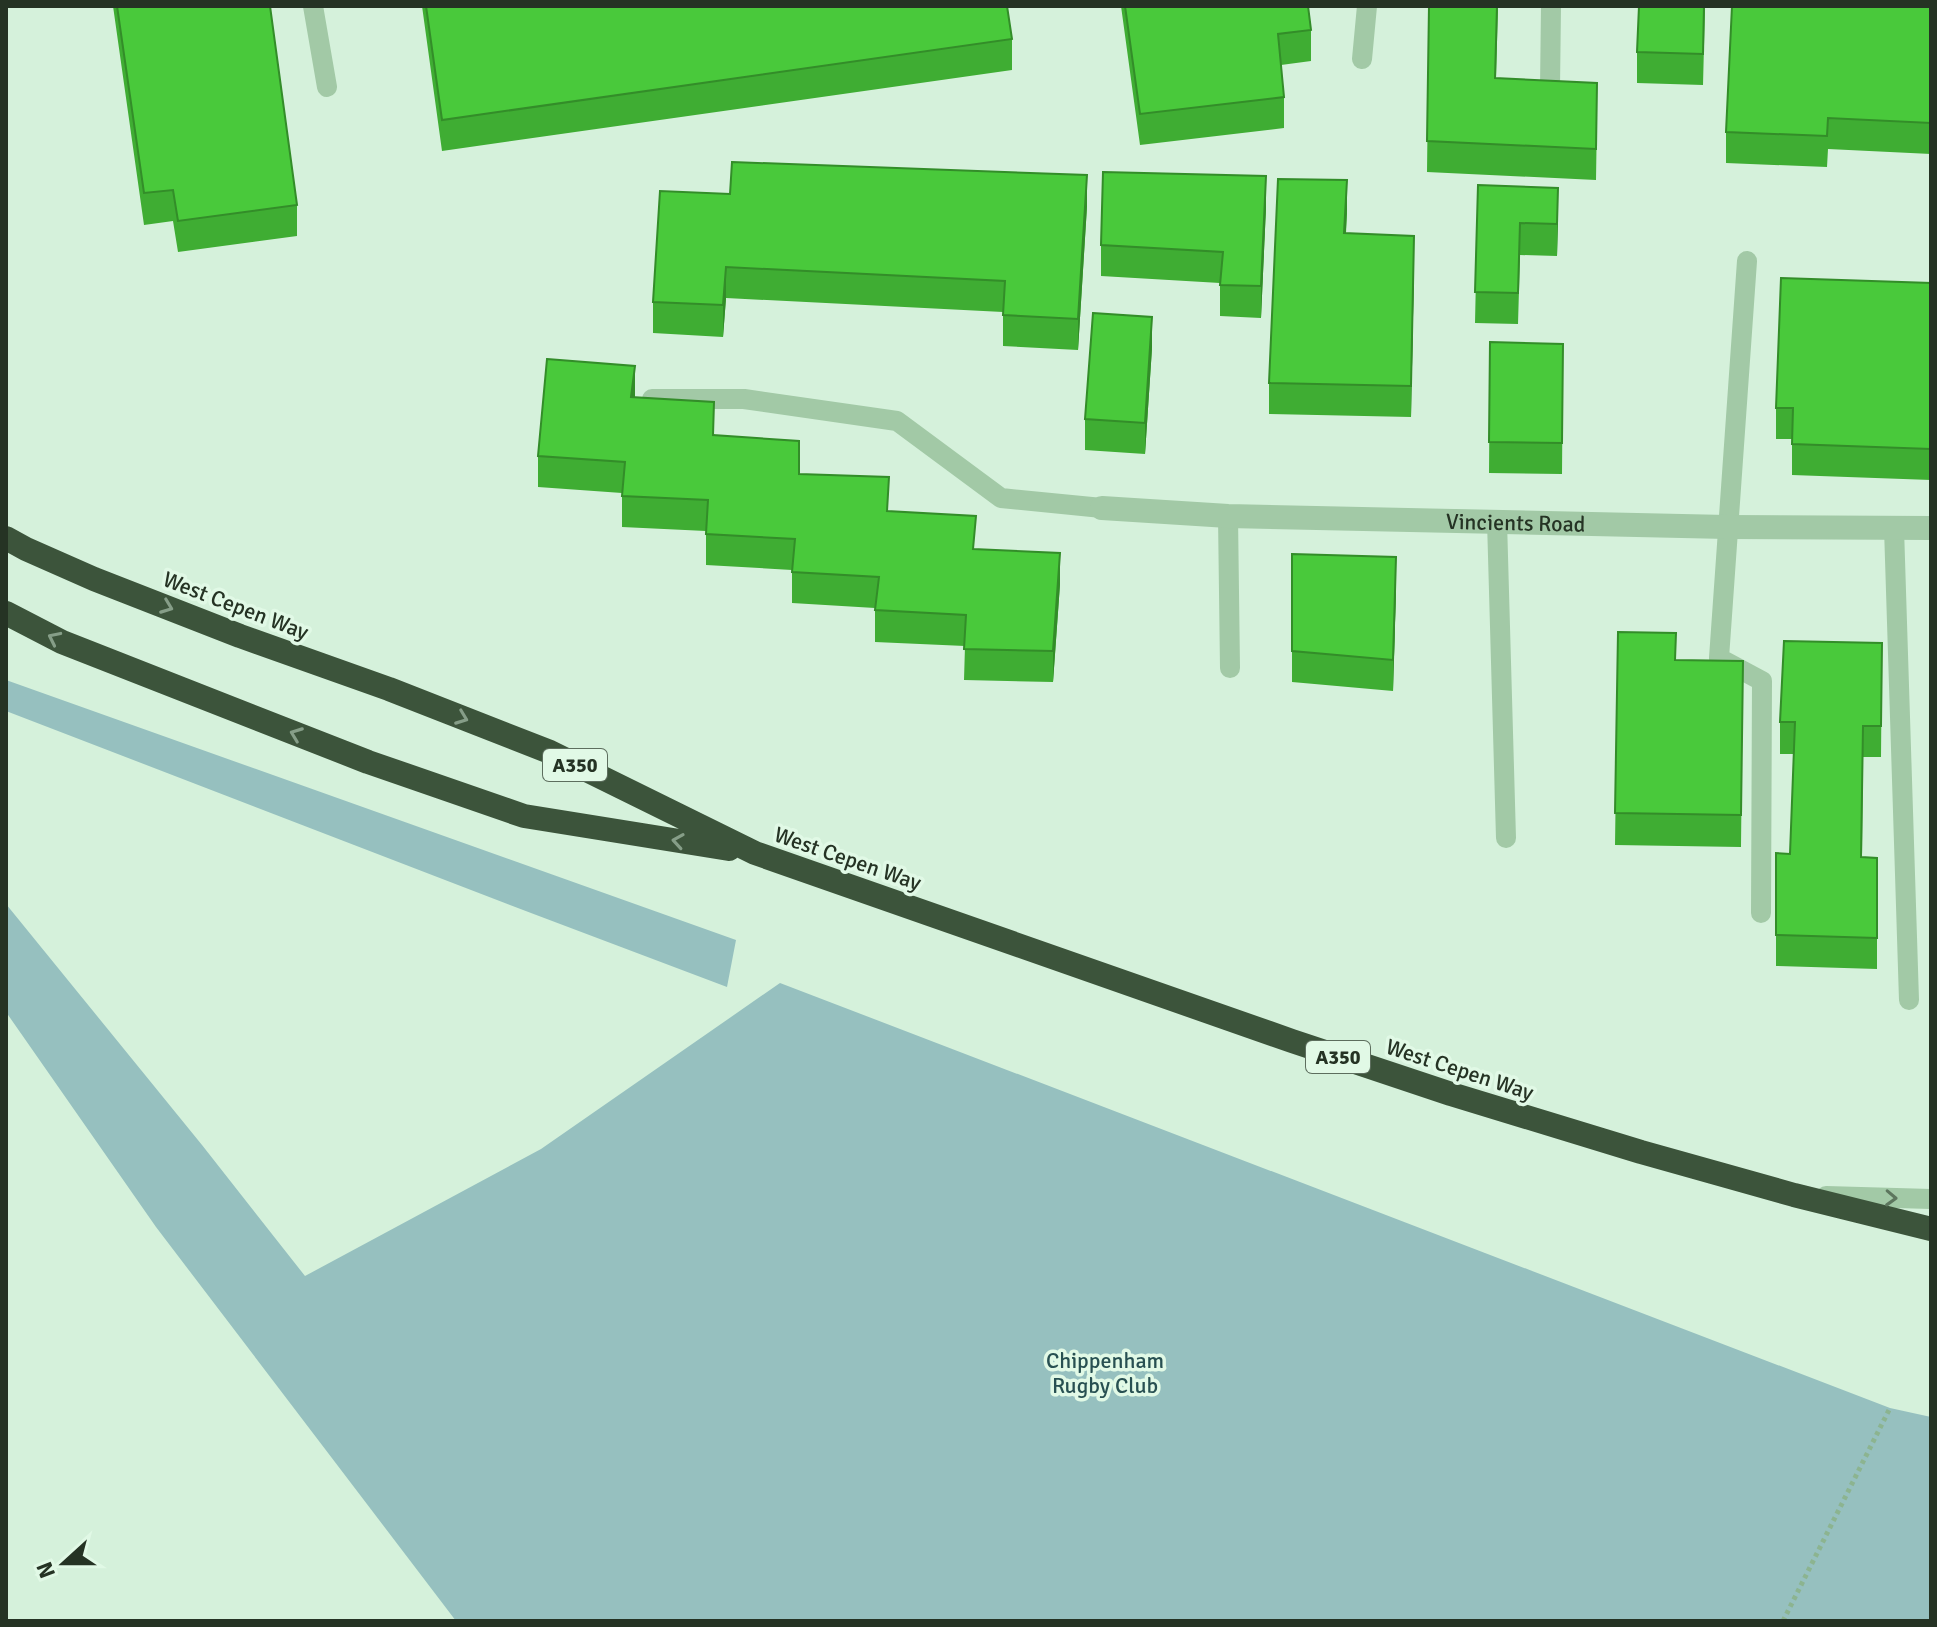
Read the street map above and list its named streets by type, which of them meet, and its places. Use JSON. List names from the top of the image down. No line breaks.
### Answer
{"streets":{"highway":["West Cepen Way","A350"],"street":["Vincients Road"]},"parks":["Chippenham Rugby Club"],"north":"left"}
